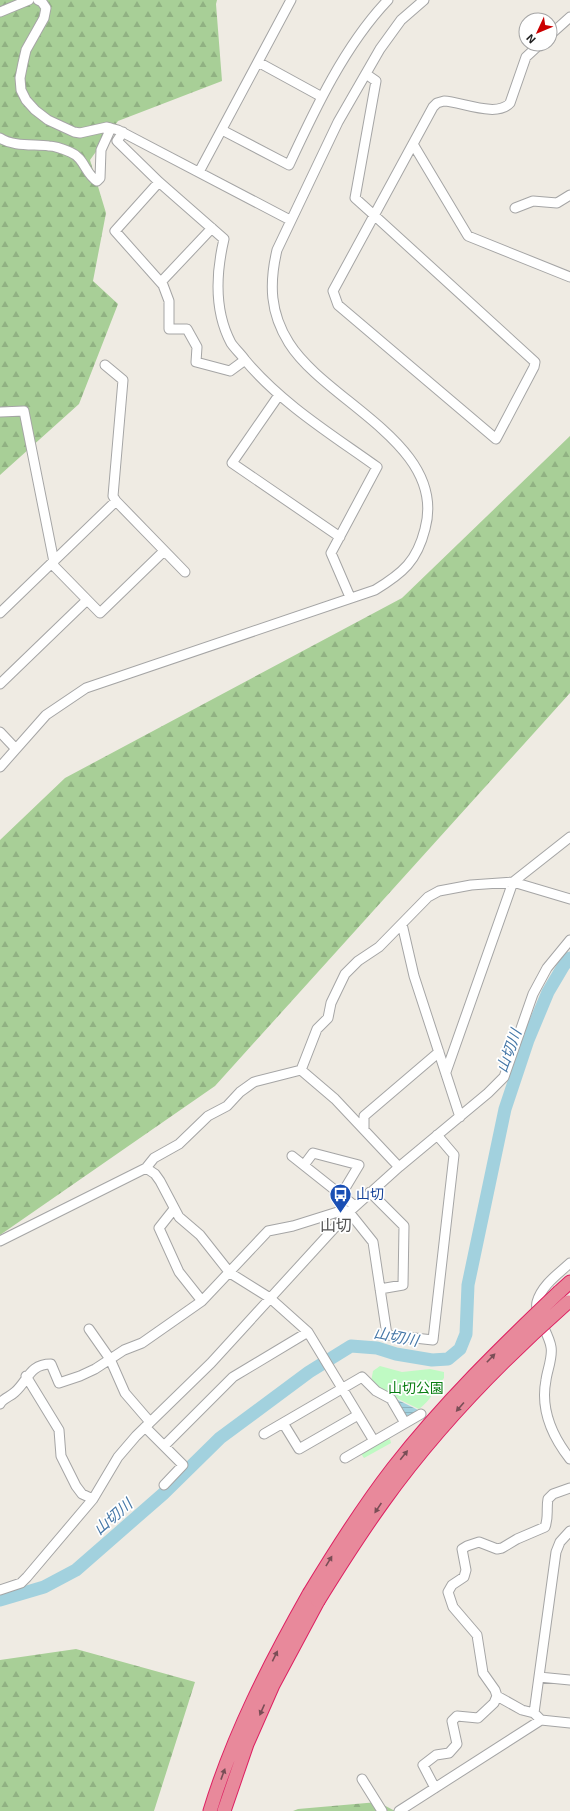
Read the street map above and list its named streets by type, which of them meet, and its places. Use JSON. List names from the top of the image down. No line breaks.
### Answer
{"districts":["山切"],"water":["山切川"],"parks":["山切公園"],"places":{"bus stop":["山切"]},"north":"bottom left"}
